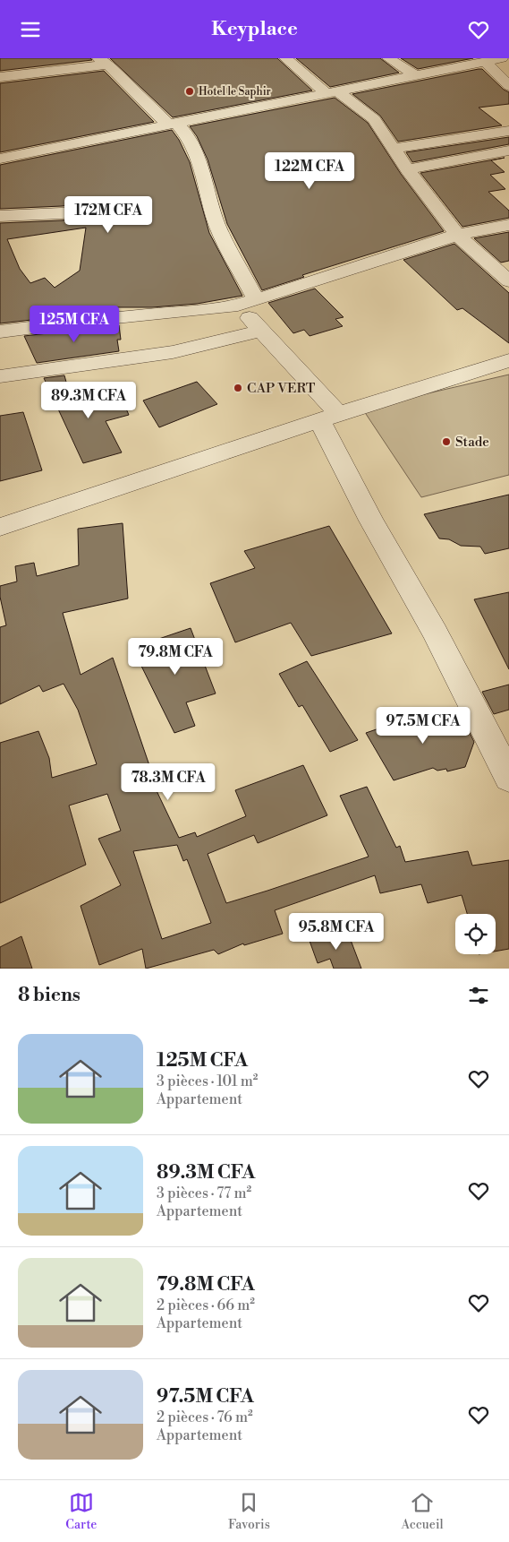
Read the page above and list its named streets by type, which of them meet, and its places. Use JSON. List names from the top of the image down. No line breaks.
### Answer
{"places":["Hotel le Saphir","CAP VERT","Stade"],"page":{"header":"Keyplace","price":["122M CFA","172M CFA","125M CFA","89.3M CFA","79.8M CFA","97.5M CFA","78.3M CFA","95.8M CFA"],"heading":"8 biens","list":[{"name":"125M CFA","note":"3 pièces · 101 m² · Appartement"},{"name":"89.3M CFA","note":"3 pièces · 77 m² · Appartement"},{"name":"79.8M CFA","note":"2 pièces · 66 m² · Appartement"},{"name":"97.5M CFA","note":"2 pièces · 76 m² · Appartement"}],"tabs":["Carte","Favoris","Accueil"]}}
